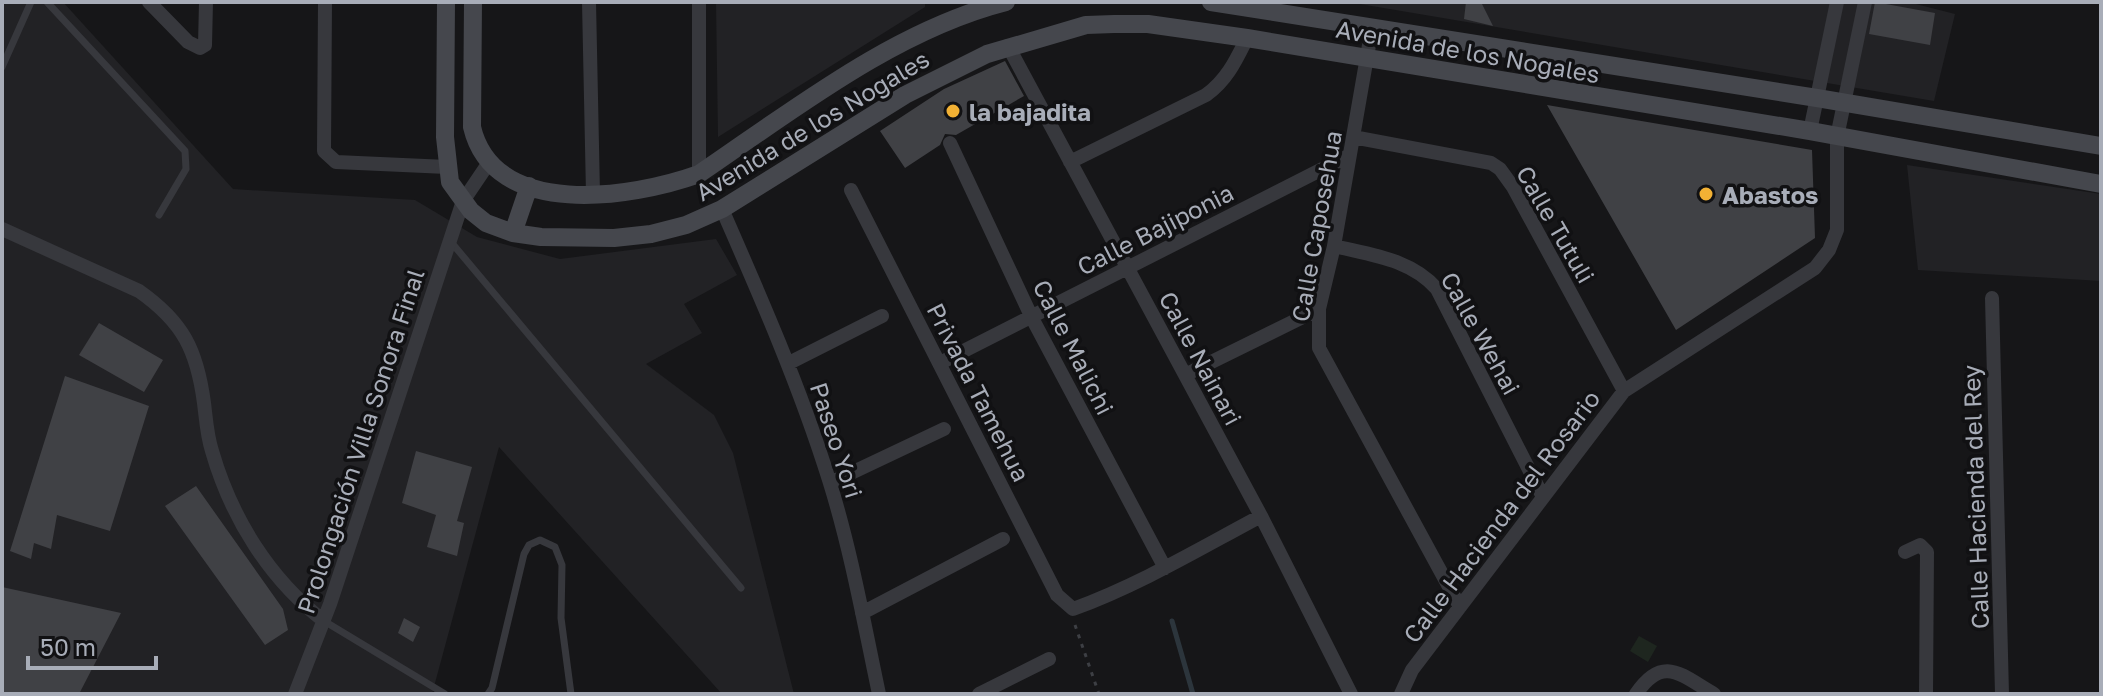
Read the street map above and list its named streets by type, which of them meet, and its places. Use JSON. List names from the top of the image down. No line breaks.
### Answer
{"streets":{"main road":["Avenida de los Nogales"],"street":["Calle Tutuli","Calle Caposehua","Calle Bajiponia","Calle Wehai","Calle Malichi","Calle Nainari","Privada Tamehua","Paseo Yori","Prolongación Villa Sonora Final","Calle Hacienda del Rey","Calle Hacienda del Rosario"]},"crossings":[["Avenida de los Nogales","Calle Caposehua"],["Avenida de los Nogales","Calle Nainari"],["Avenida de los Nogales","Paseo Yori"],["Avenida de los Nogales","Prolongación Villa Sonora Final"],["Avenida de los Nogales","Calle Hacienda del Rosario"],["Calle Tutuli","Calle Caposehua"],["Calle Tutuli","Calle Hacienda del Rosario"],["Calle Caposehua","Calle Bajiponia"],["Calle Caposehua","Calle Wehai"],["Calle Caposehua","Calle Hacienda del Rosario"],["Calle Bajiponia","Calle Malichi"],["Calle Bajiponia","Calle Nainari"],["Calle Bajiponia","Privada Tamehua"],["Calle Wehai","Calle Hacienda del Rosario"]],"places":["la bajadita","Abastos"],"scale_bar":"50 m"}
